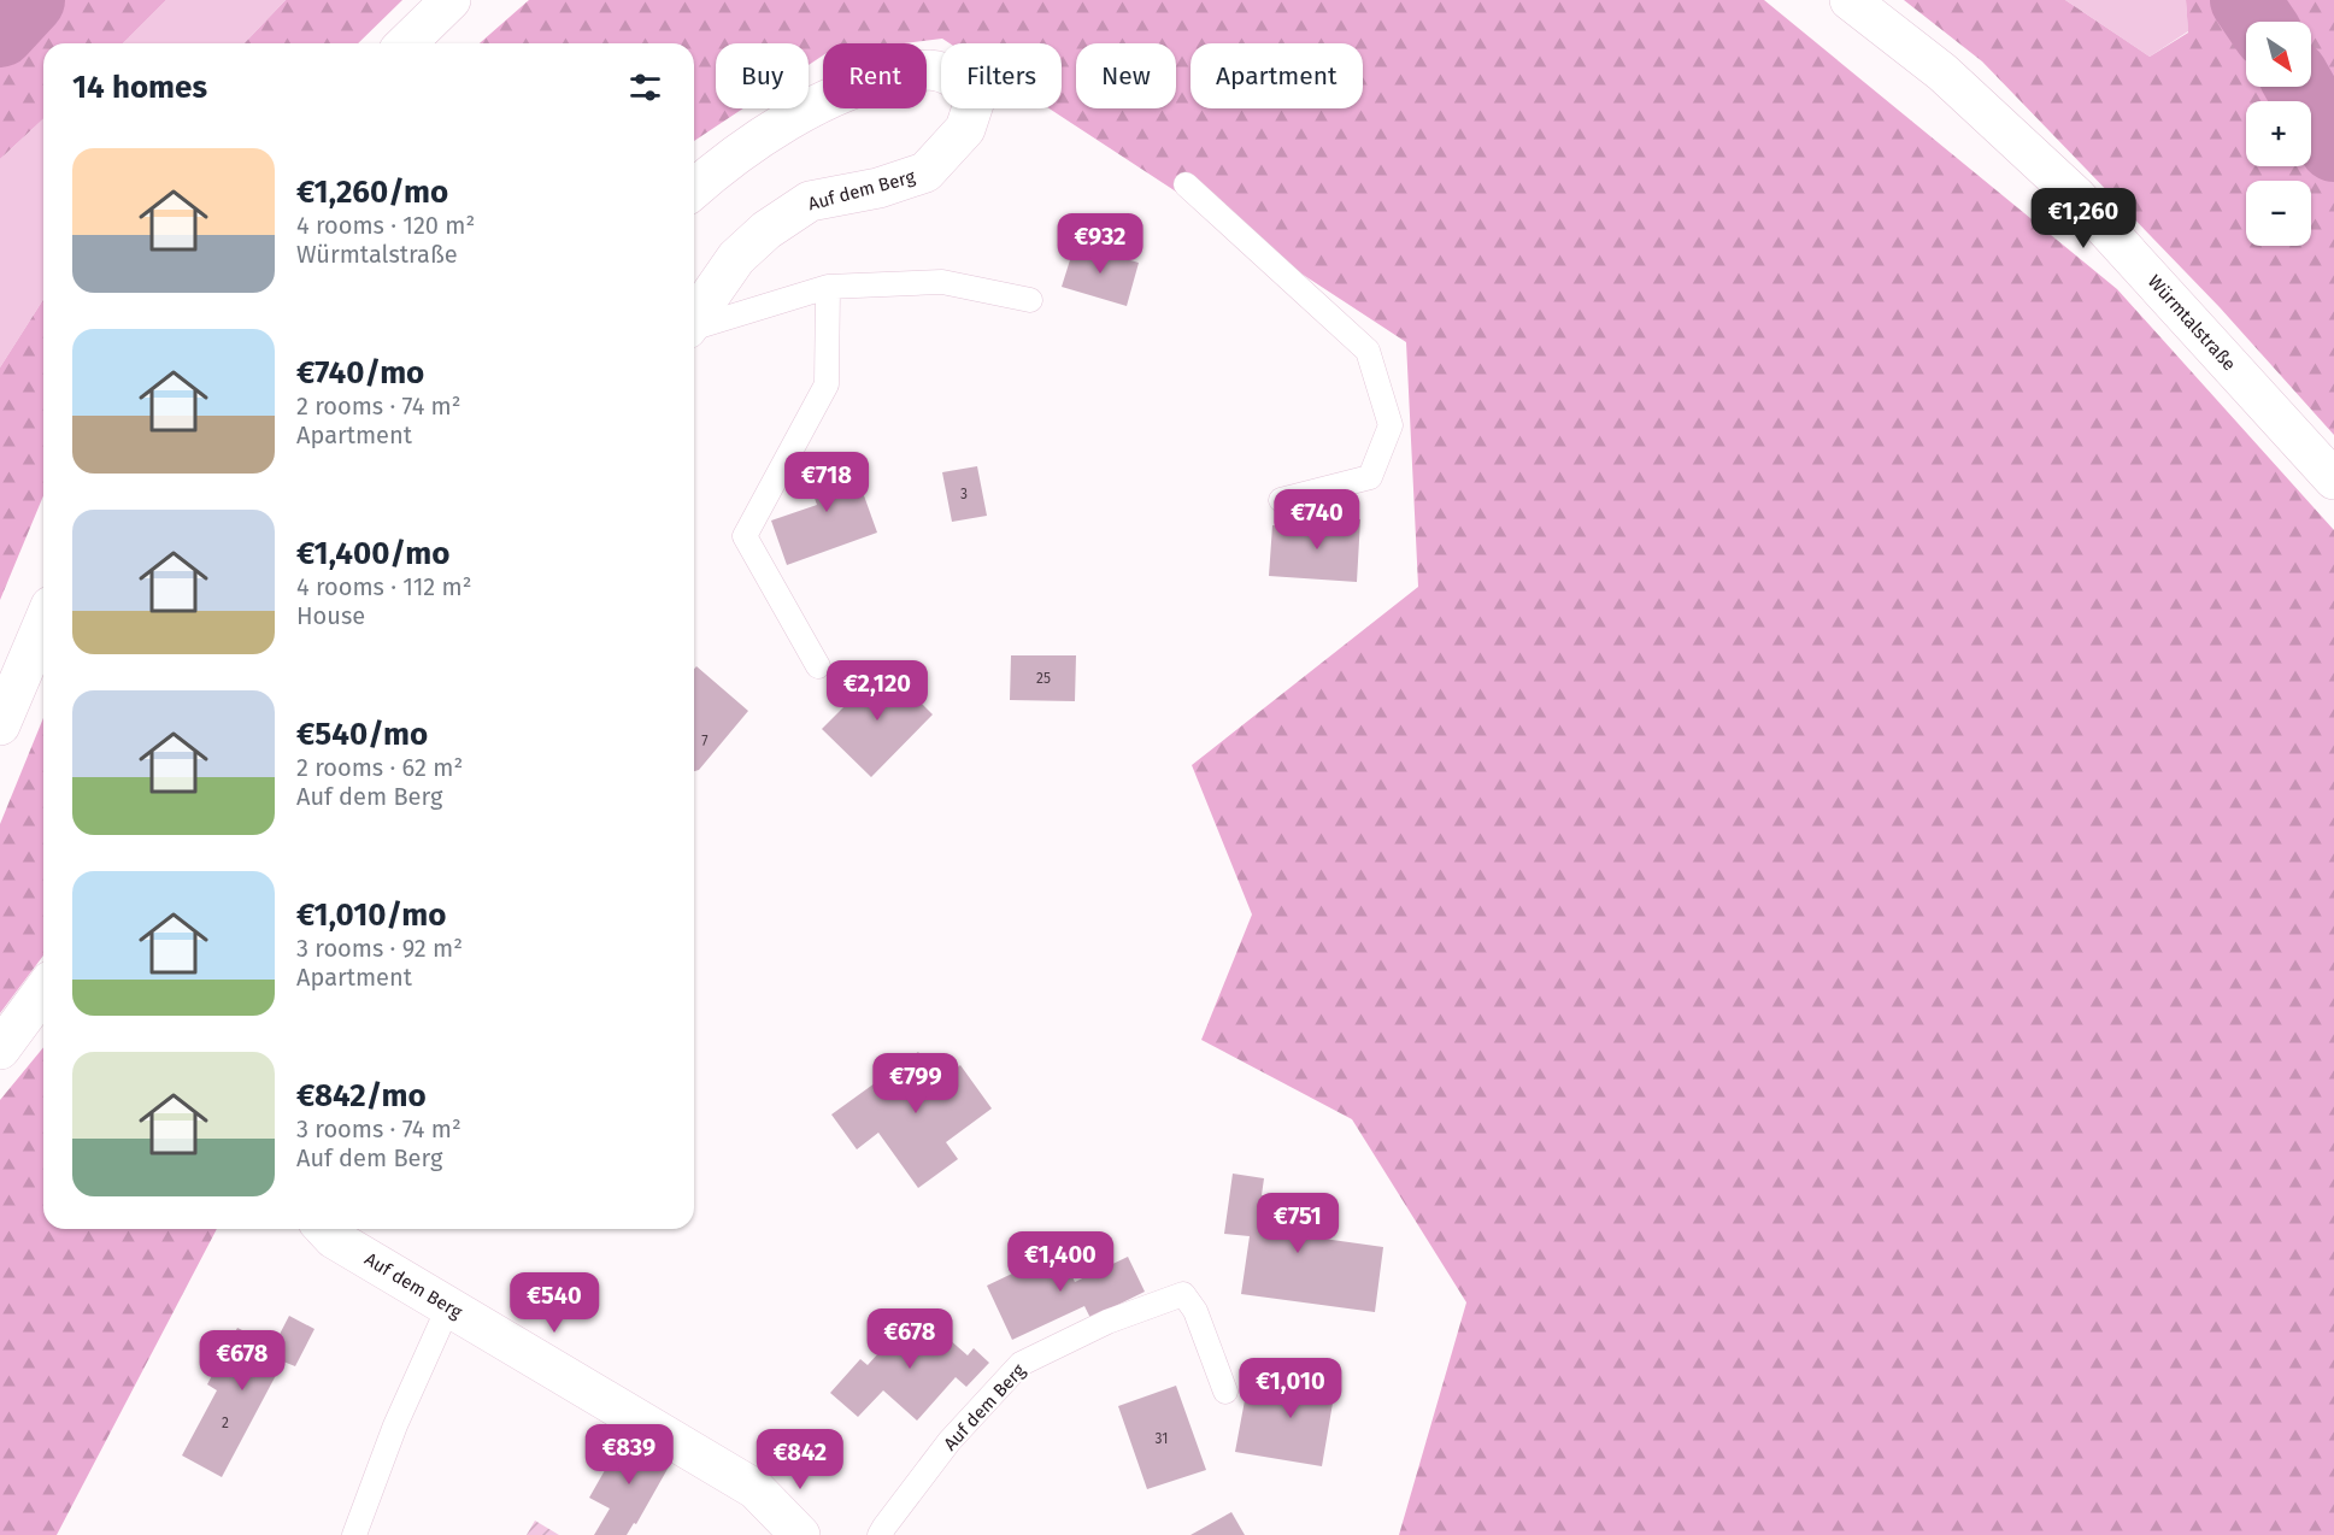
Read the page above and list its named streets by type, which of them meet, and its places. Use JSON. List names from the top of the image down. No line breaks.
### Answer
{"streets":{"street":["Auf dem Berg","Würmtalstraße"]},"house_numbers":["3","25","7","2","31"],"north":"bottom right","page":{"map_buttons":["+","−"],"chip":["Buy","Rent","Filters","New","Apartment"],"heading":"14 homes","list":[{"name":"€1,260/mo","note":"4 rooms · 120 m² · Würmtalstraße"},{"name":"€740/mo","note":"2 rooms · 74 m² · Apartment"},{"name":"€1,400/mo","note":"4 rooms · 112 m² · House"},{"name":"€540/mo","note":"2 rooms · 62 m² · Auf dem Berg"},{"name":"€1,010/mo","note":"3 rooms · 92 m² · Apartment"},{"name":"€842/mo","note":"3 rooms · 74 m² · Auf dem Berg"}],"price":["€1,260","€932","€718","€740","€2,120","€799","€751","€1,400","€540","€678","€678","€1,010","€839","€842"]}}
